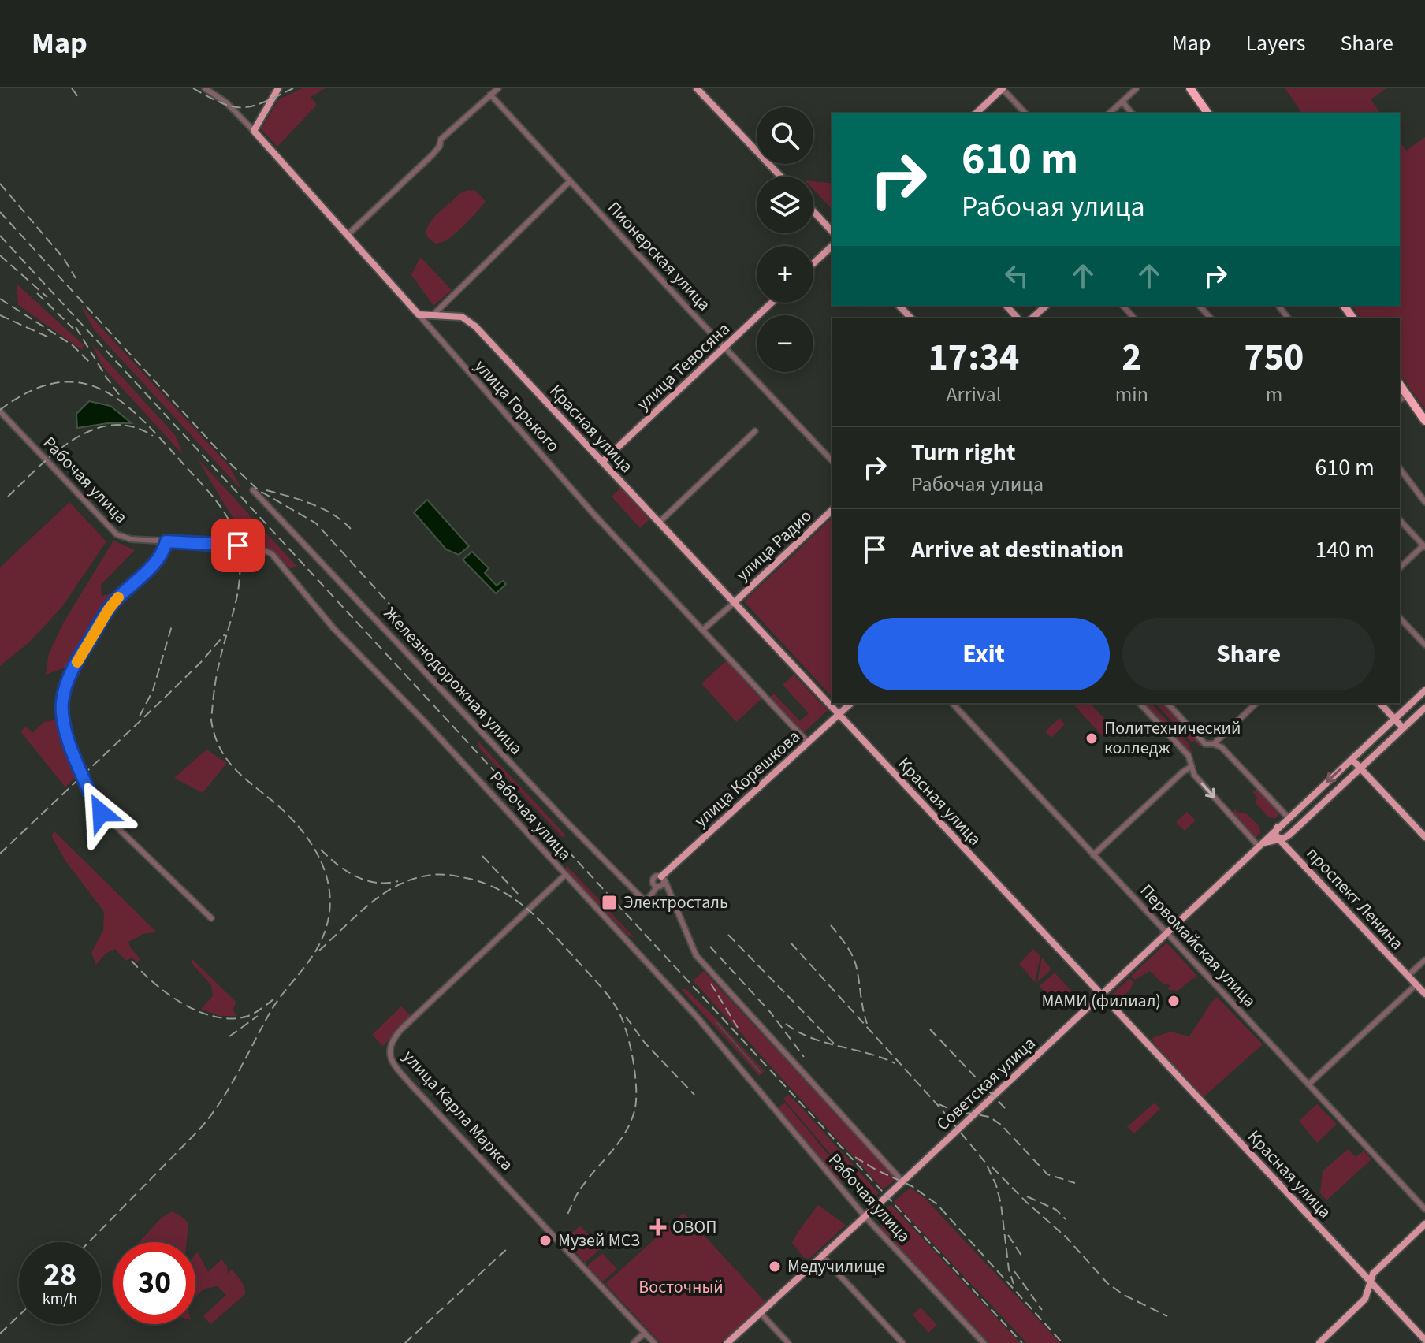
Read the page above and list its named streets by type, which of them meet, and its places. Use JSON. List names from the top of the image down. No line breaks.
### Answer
{"streets":{"main road":["улица Тевосяна","улица Горького","Красная улица","улица Радио","улица Корешкова","проспект Ленина","Советская улица"],"street":["Пионерская улица","Рабочая улица","Железнодорожная улица","Первомайская улица","улица Карла Маркса"]},"crossings":[["Пионерская улица","улица Тевосяна"],["улица Тевосяна","Красная улица"],["улица Горького","Красная улица"],["улица Горького","улица Корешкова"],["Красная улица","улица Радио"],["Красная улица","улица Корешкова"],["Красная улица","Советская улица"],["Рабочая улица","Советская улица"],["Рабочая улица","улица Карла Маркса"],["Железнодорожная улица","улица Корешкова"],["проспект Ленина","Советская улица"],["Первомайская улица","Советская улица"]],"parks":["Восточный"],"places":{"other":["Политехнический колледж","МАМИ (филиал)","Музей МСЗ","Медучилище"],"transit":["Электросталь"],"health":["ОВОП"]},"page":{"header":"Map","nav":["Map","Layers","Share"],"map_buttons":["+","−"],"turn":["610 m","Рабочая улица"],"eta":["17:34","Arrival","2","min","750","m"],"list":[{"name":"Turn right","note":"Рабочая улица","value":"610 m"},{"name":"Arrive at destination","value":"140 m"}],"buttons":["Exit","Share"],"speed":"28 km/h","limit":"30"}}
